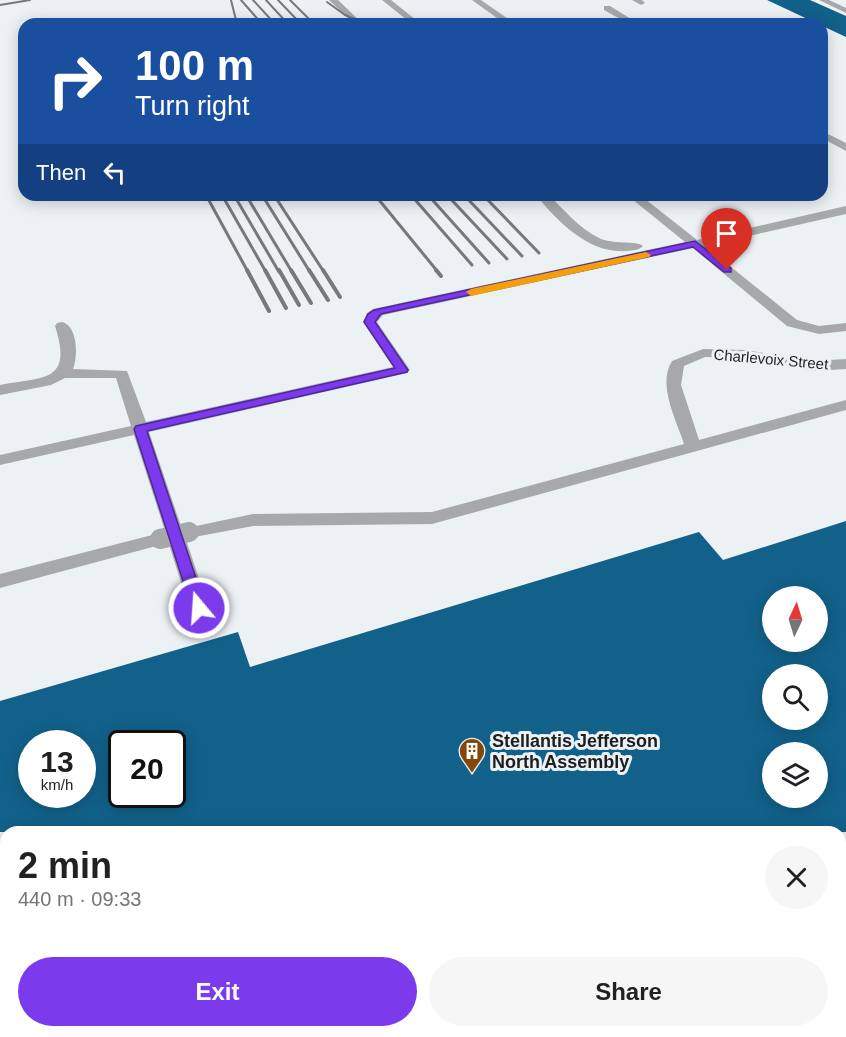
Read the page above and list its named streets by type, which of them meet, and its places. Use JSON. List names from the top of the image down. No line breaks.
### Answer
{"streets":{"street":["Charlevoix Street"]},"places":{"building":["Stellantis Jefferson North Assembly"]},"north":"top","page":{"turn":["100 m","Turn right"],"then":"Then","speed":"13 km/h","limit":"20","heading":["2 min","440 m · 09:33"],"buttons":["Exit","Share"]}}
